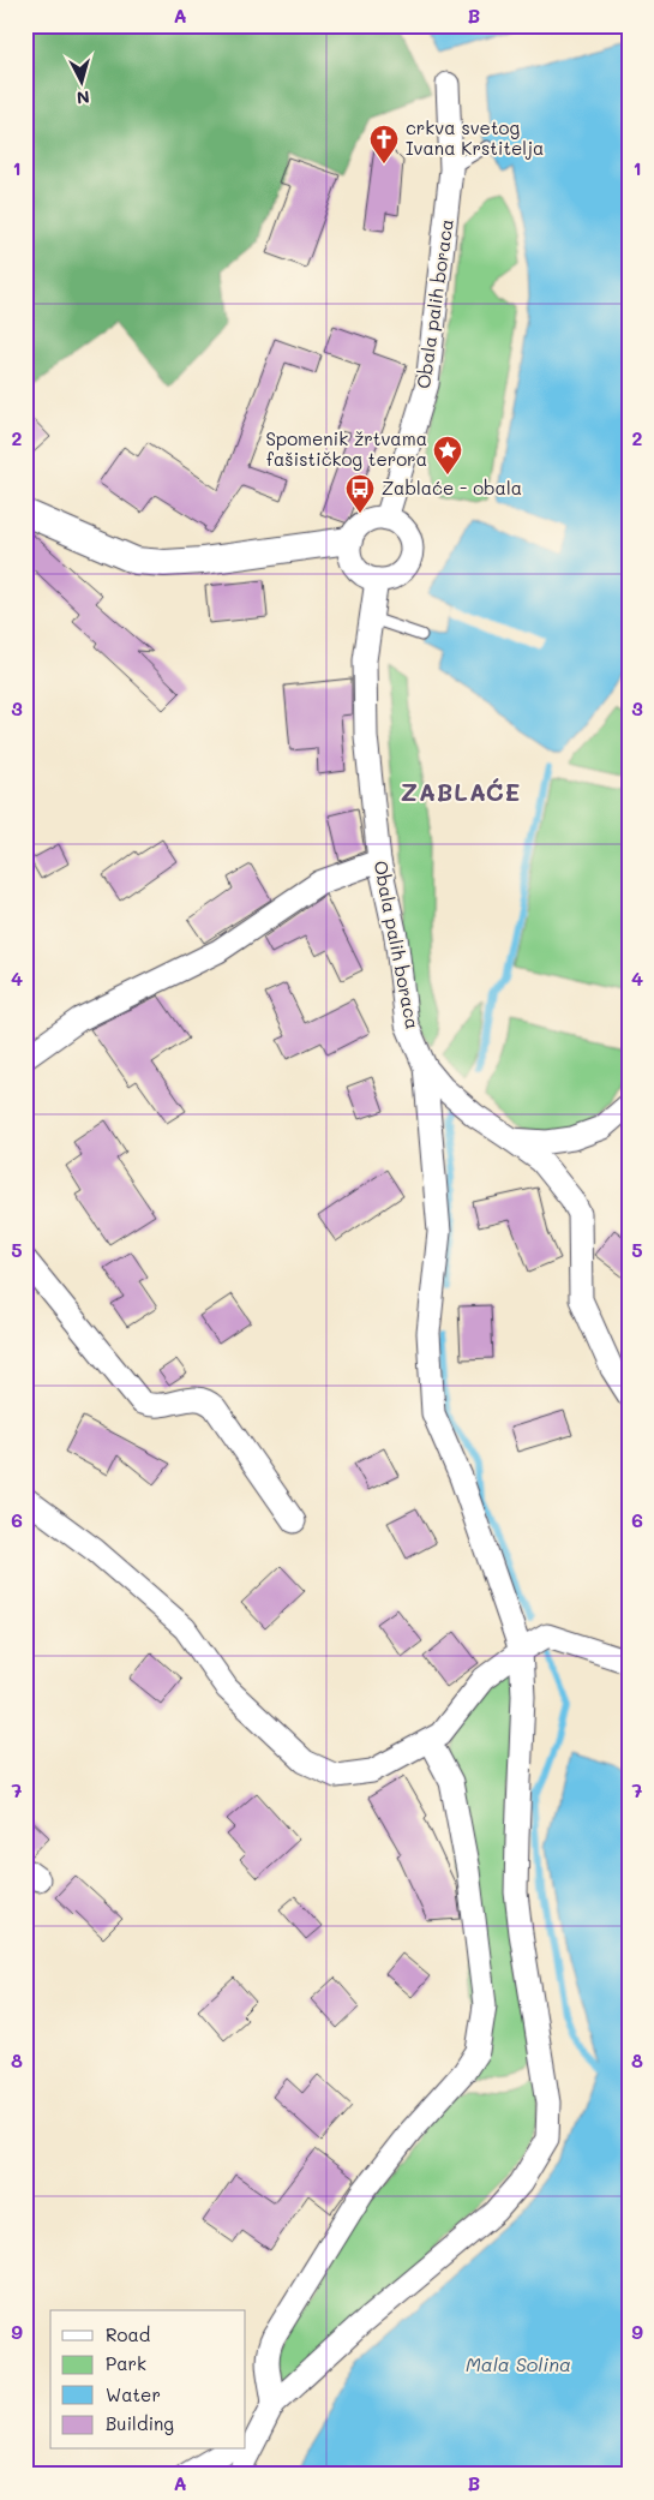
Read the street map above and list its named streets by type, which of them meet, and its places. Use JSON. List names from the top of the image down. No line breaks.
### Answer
{"streets":{"street":["Obala palih boraca"]},"districts":["ZABLAĆE"],"water":["Mala Solina"],"places":{"church":["crkva svetog Ivana Krstitelja"],"place":["Spomenik žrtvama fašističkog terora"],"bus stop":["Zablaće - obala"]},"legend":["Road","Park","Water","Building"],"north":"bottom","grid":{"columns":["A","B"],"rows":["1","2","3","4","5","6","7","8","9"]}}
